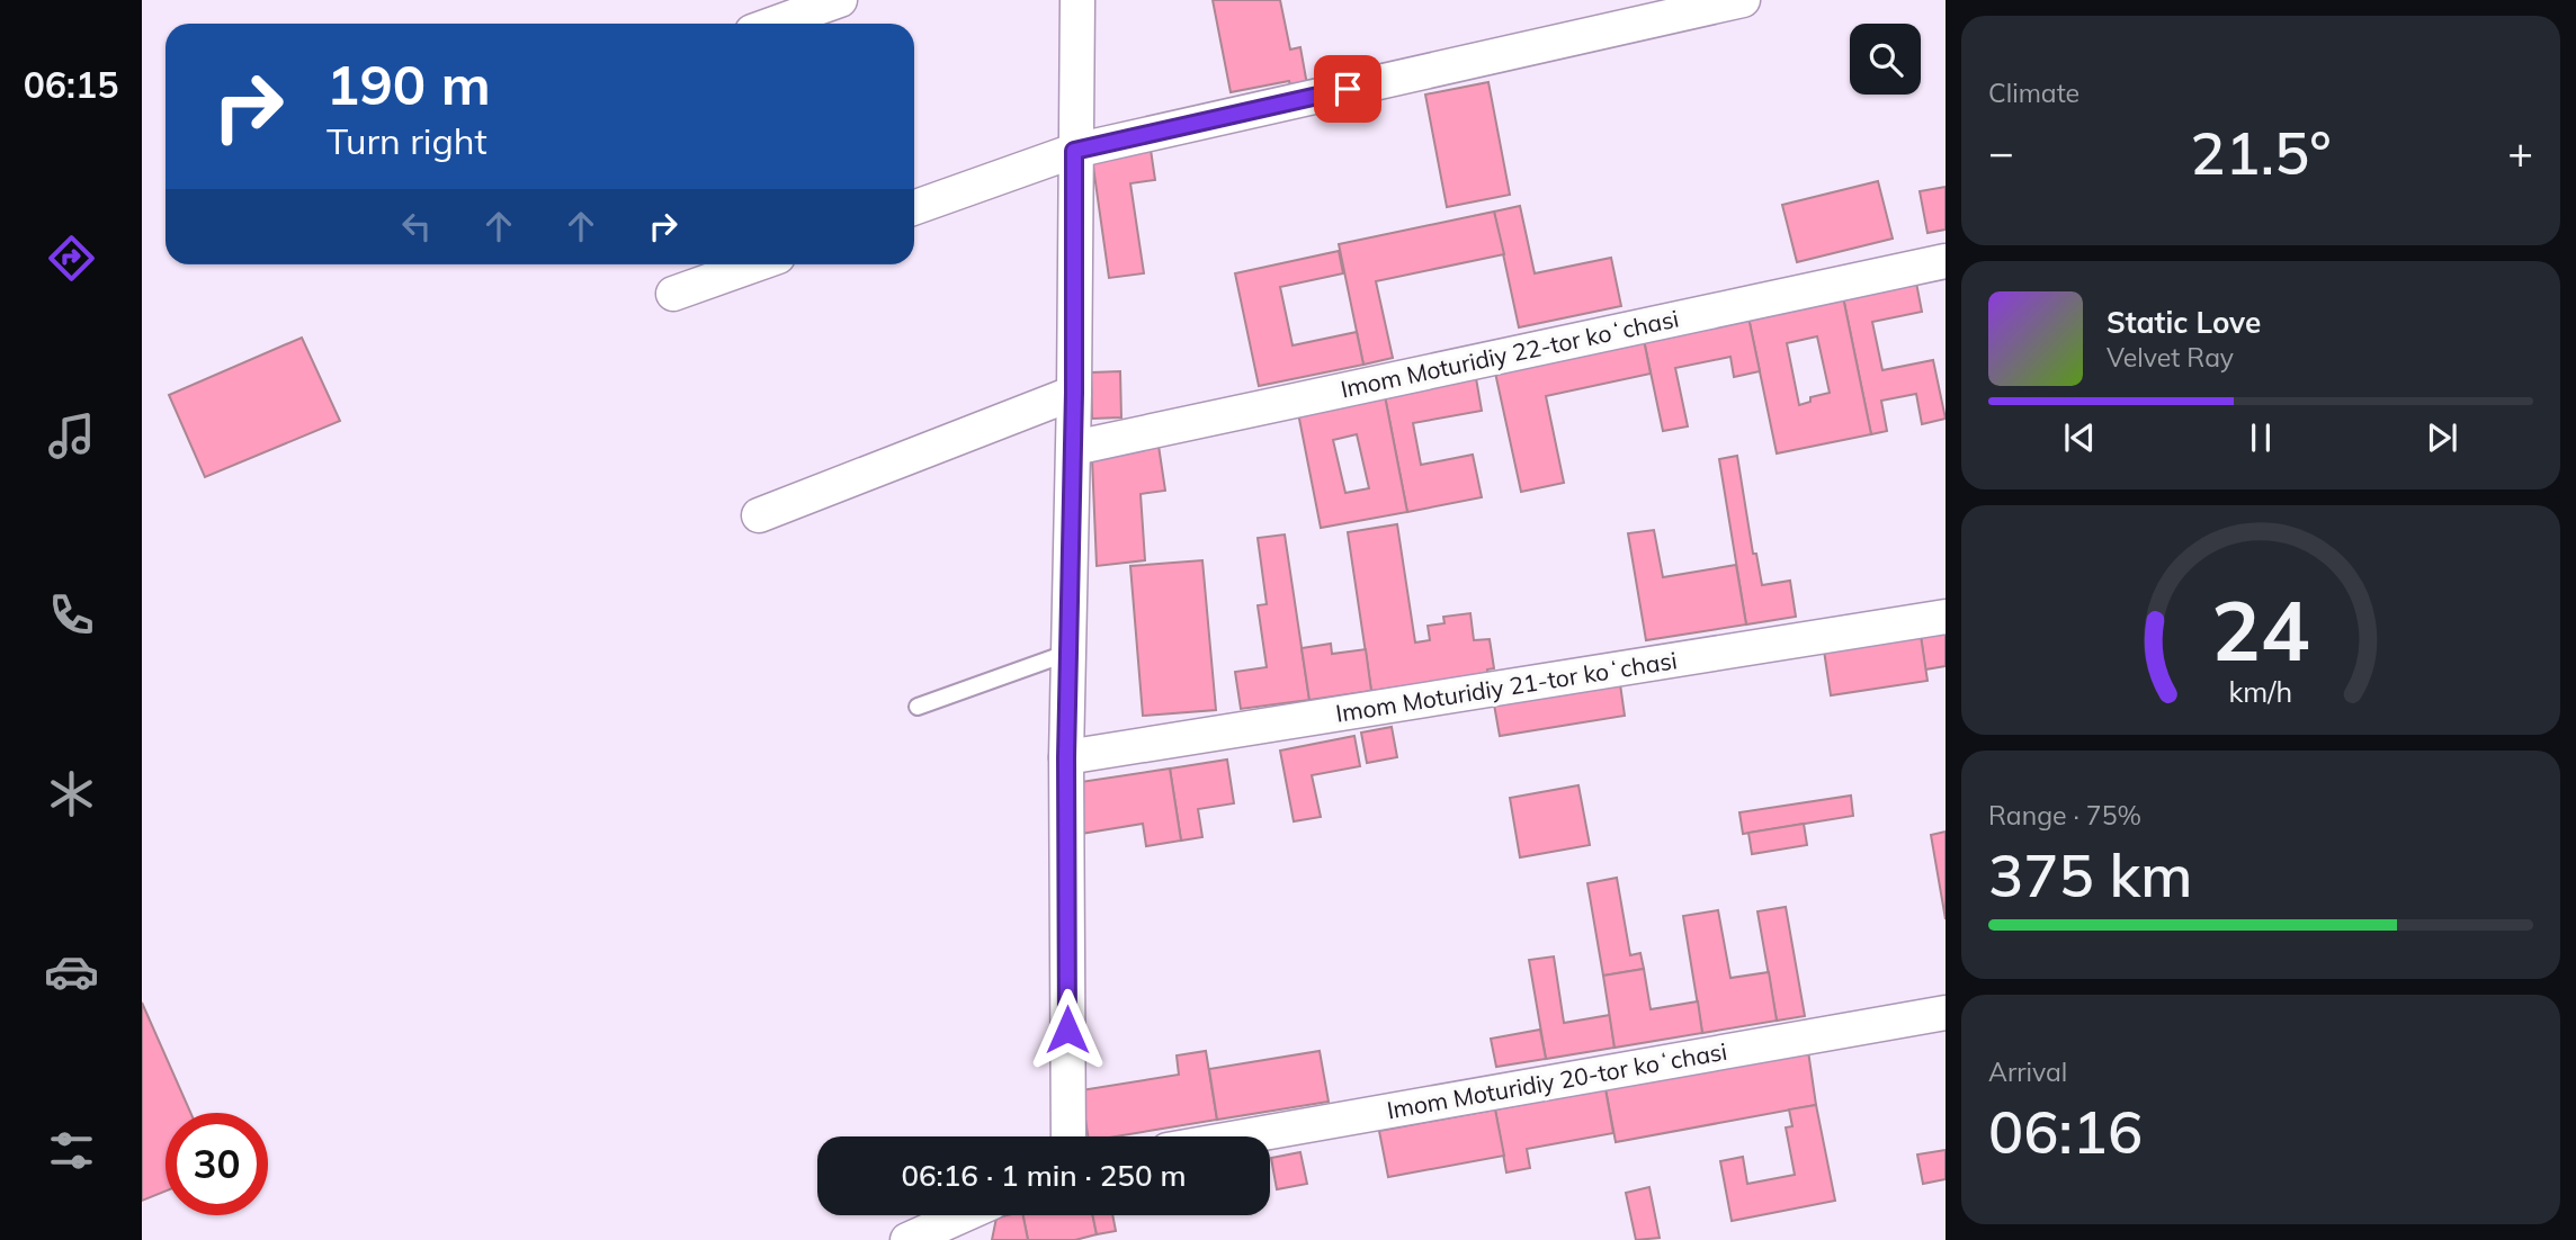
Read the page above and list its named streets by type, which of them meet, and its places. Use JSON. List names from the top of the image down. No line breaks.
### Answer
{"streets":{"street":["Imom Moturidiy 22-tor koʻchasi","Imom Moturidiy 21-tor koʻchasi","Imom Moturidiy 20-tor koʻchasi"]},"page":{"tabs":"06:15","tile":["Climate",["Range · 75%","375 km"],["Arrival","06:16"]],"turn":["190 m","Turn right"],"heat":["−","21.5°","+"],"song":["Static Love","Velvet Ray"],"limit":"30","trip":"06:16 · 1 min · 250 m","gauge":["24","km/h"]}}
